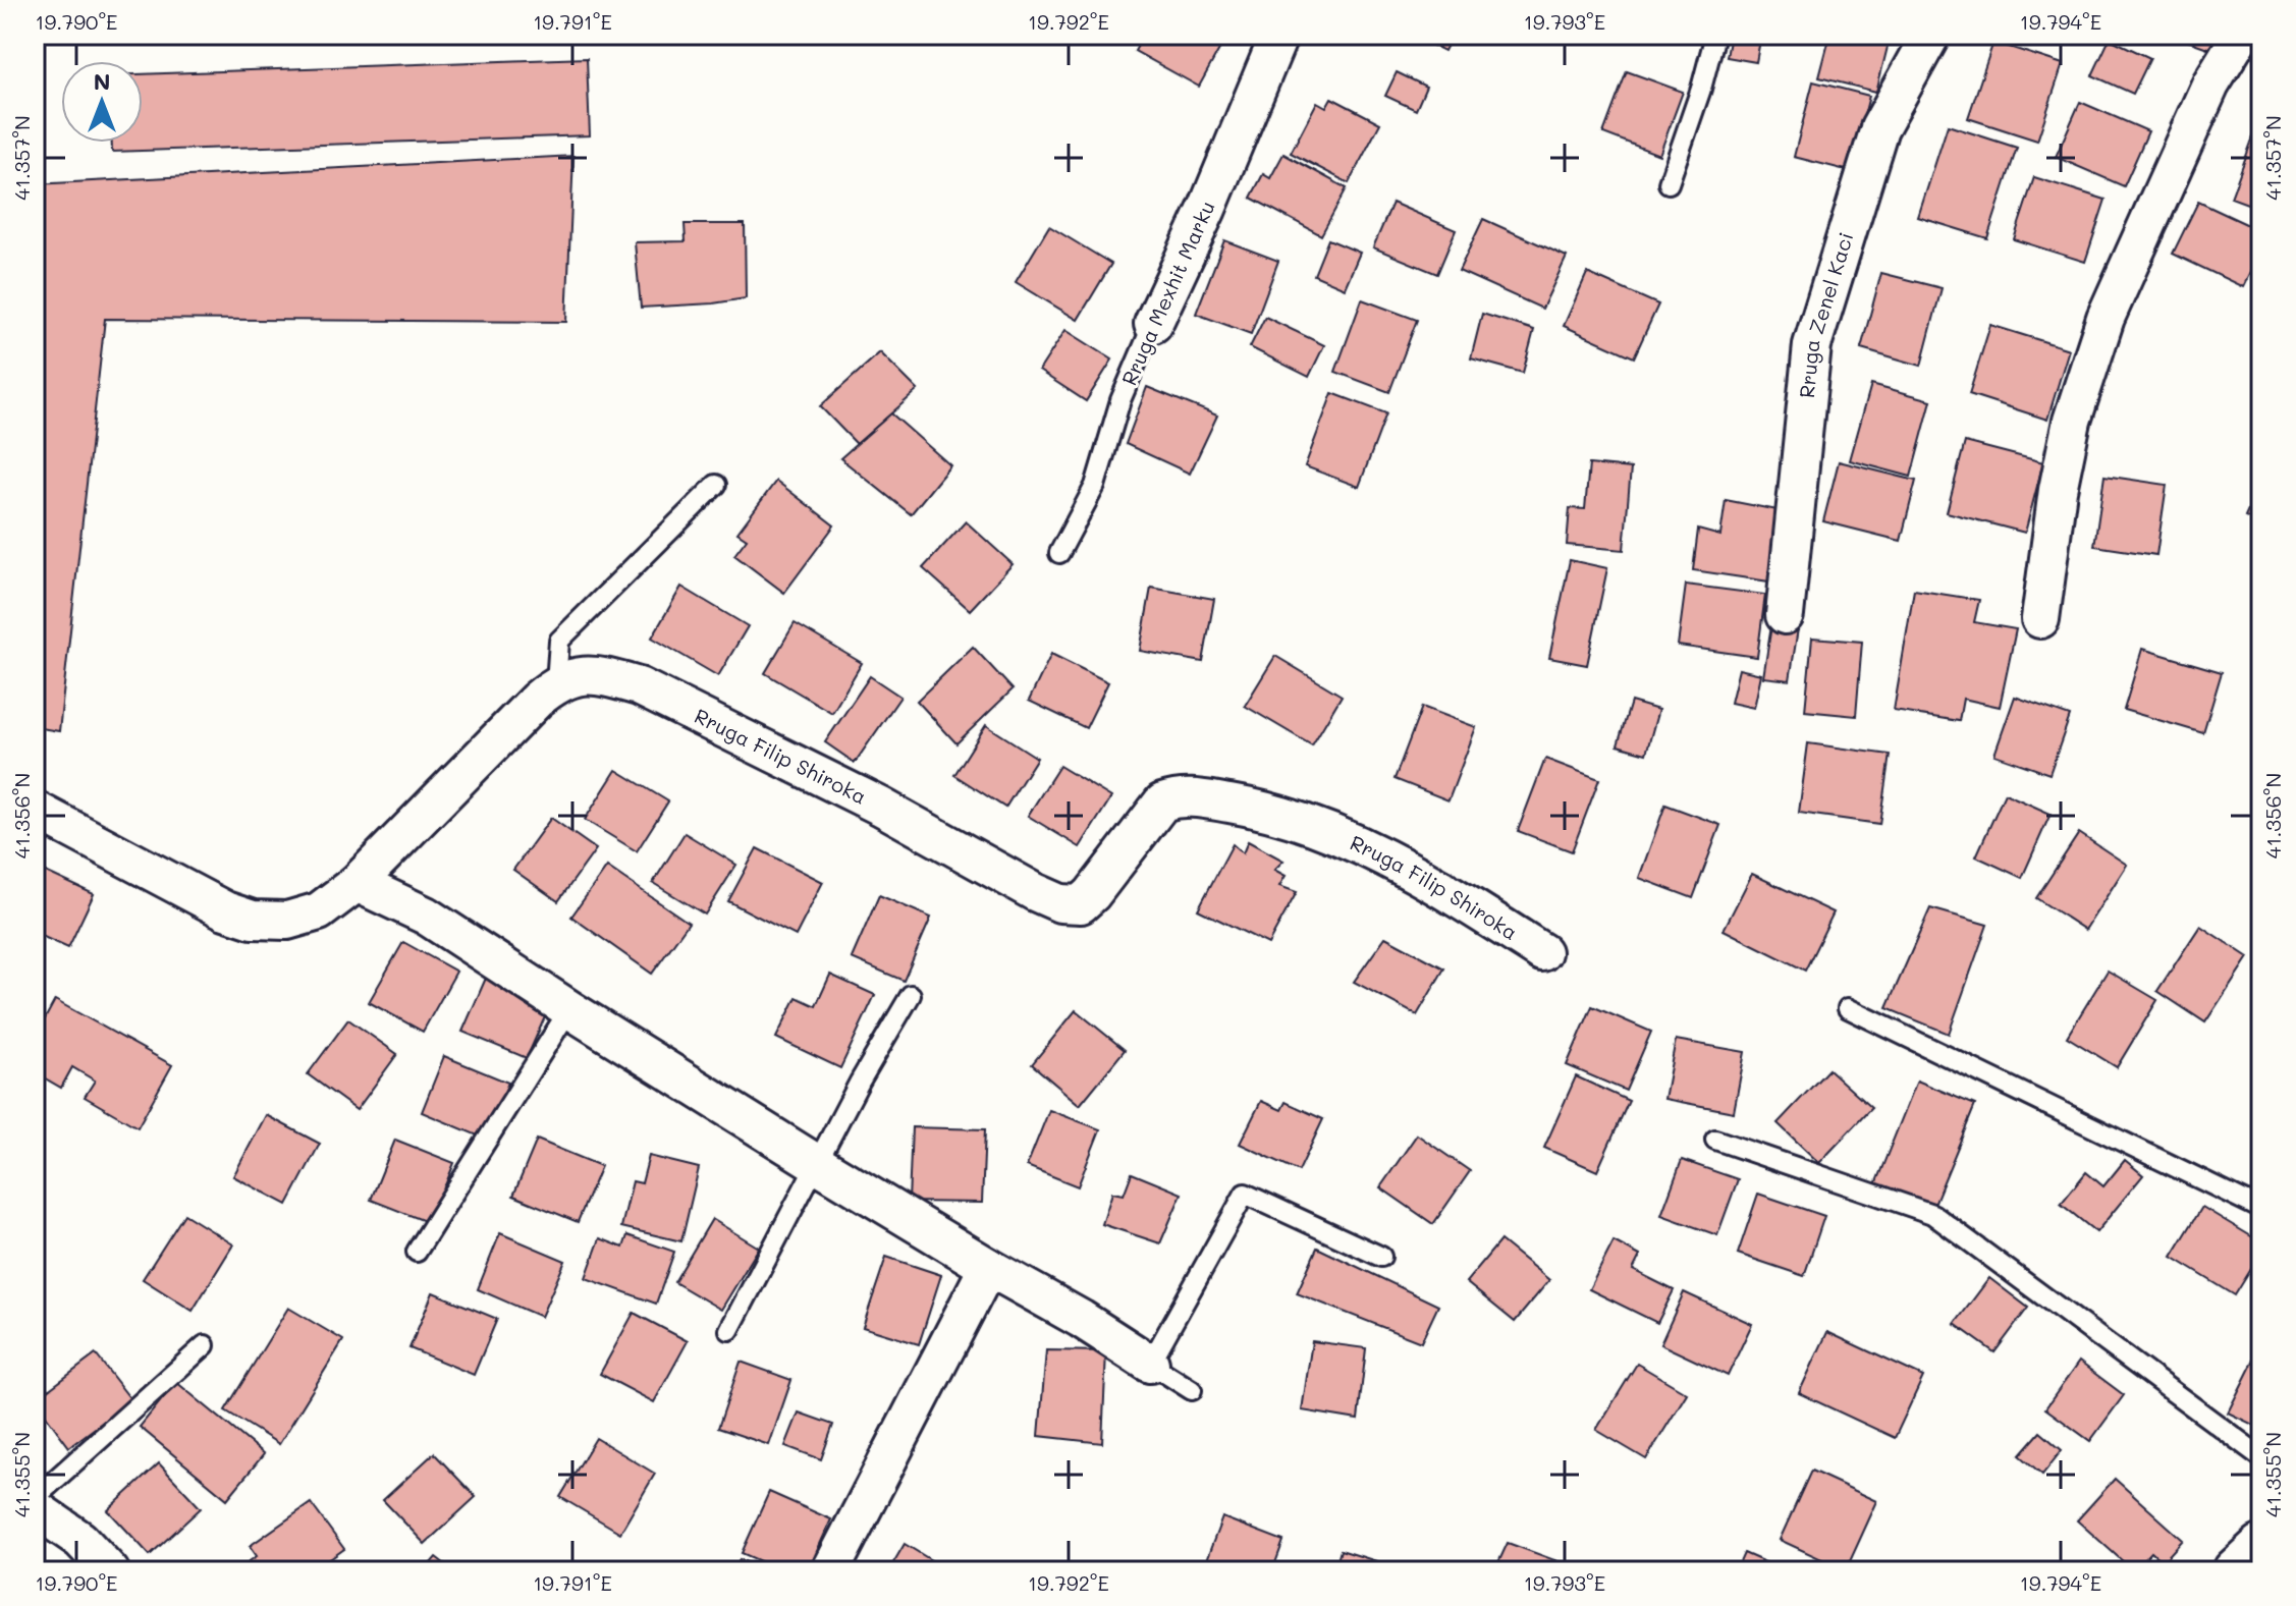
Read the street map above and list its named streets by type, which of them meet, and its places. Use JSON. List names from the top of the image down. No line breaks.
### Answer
{"streets":{"street":["Rruga Mexhit Marku","Rruga Zenel Kaci","Rruga Filip Shiroka"]},"north":"top","coordinates":["19.790°E","19.791°E","19.792°E","19.793°E","19.794°E","41.357°N","41.356°N","41.355°N"]}
